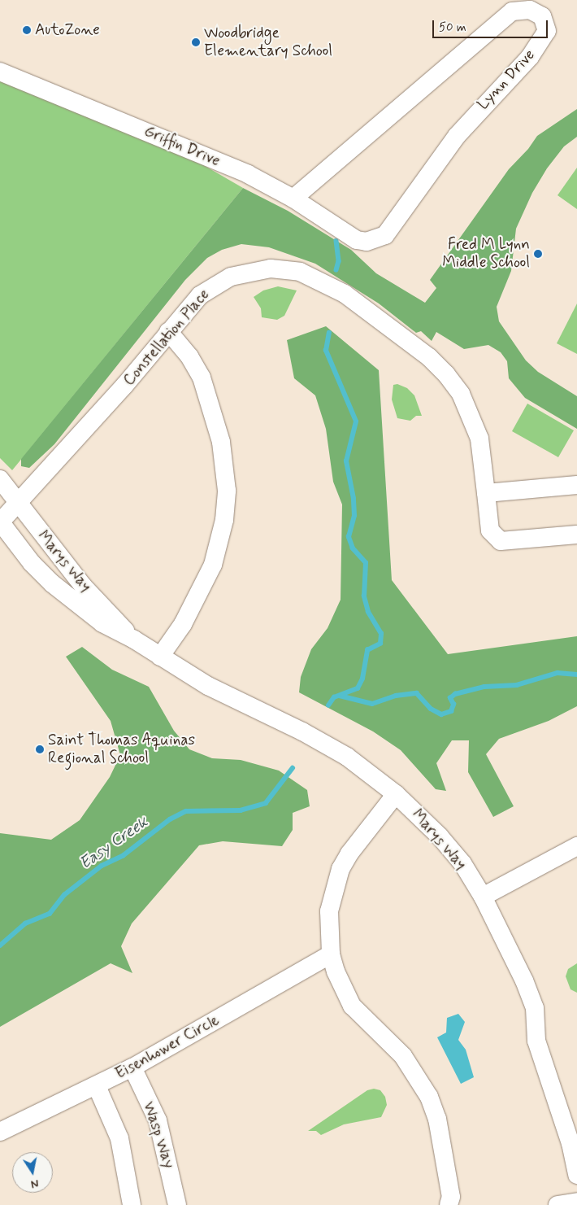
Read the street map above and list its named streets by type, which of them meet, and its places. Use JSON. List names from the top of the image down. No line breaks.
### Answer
{"streets":{"street":["Lynn Drive","Griffin Drive","Constellation Place","Marys Way","Eisenhower Circle","Wasp Way"]},"crossings":[["Lynn Drive","Griffin Drive"],["Constellation Place","Marys Way"],["Eisenhower Circle","Wasp Way"]],"water":["Easy Creek"],"places":["AutoZone","Woodbridge Elementary School","Fred M Lynn Middle School","Saint Thomas Aquinas Regional School"],"scale_bar":"50 m","north":"bottom"}
